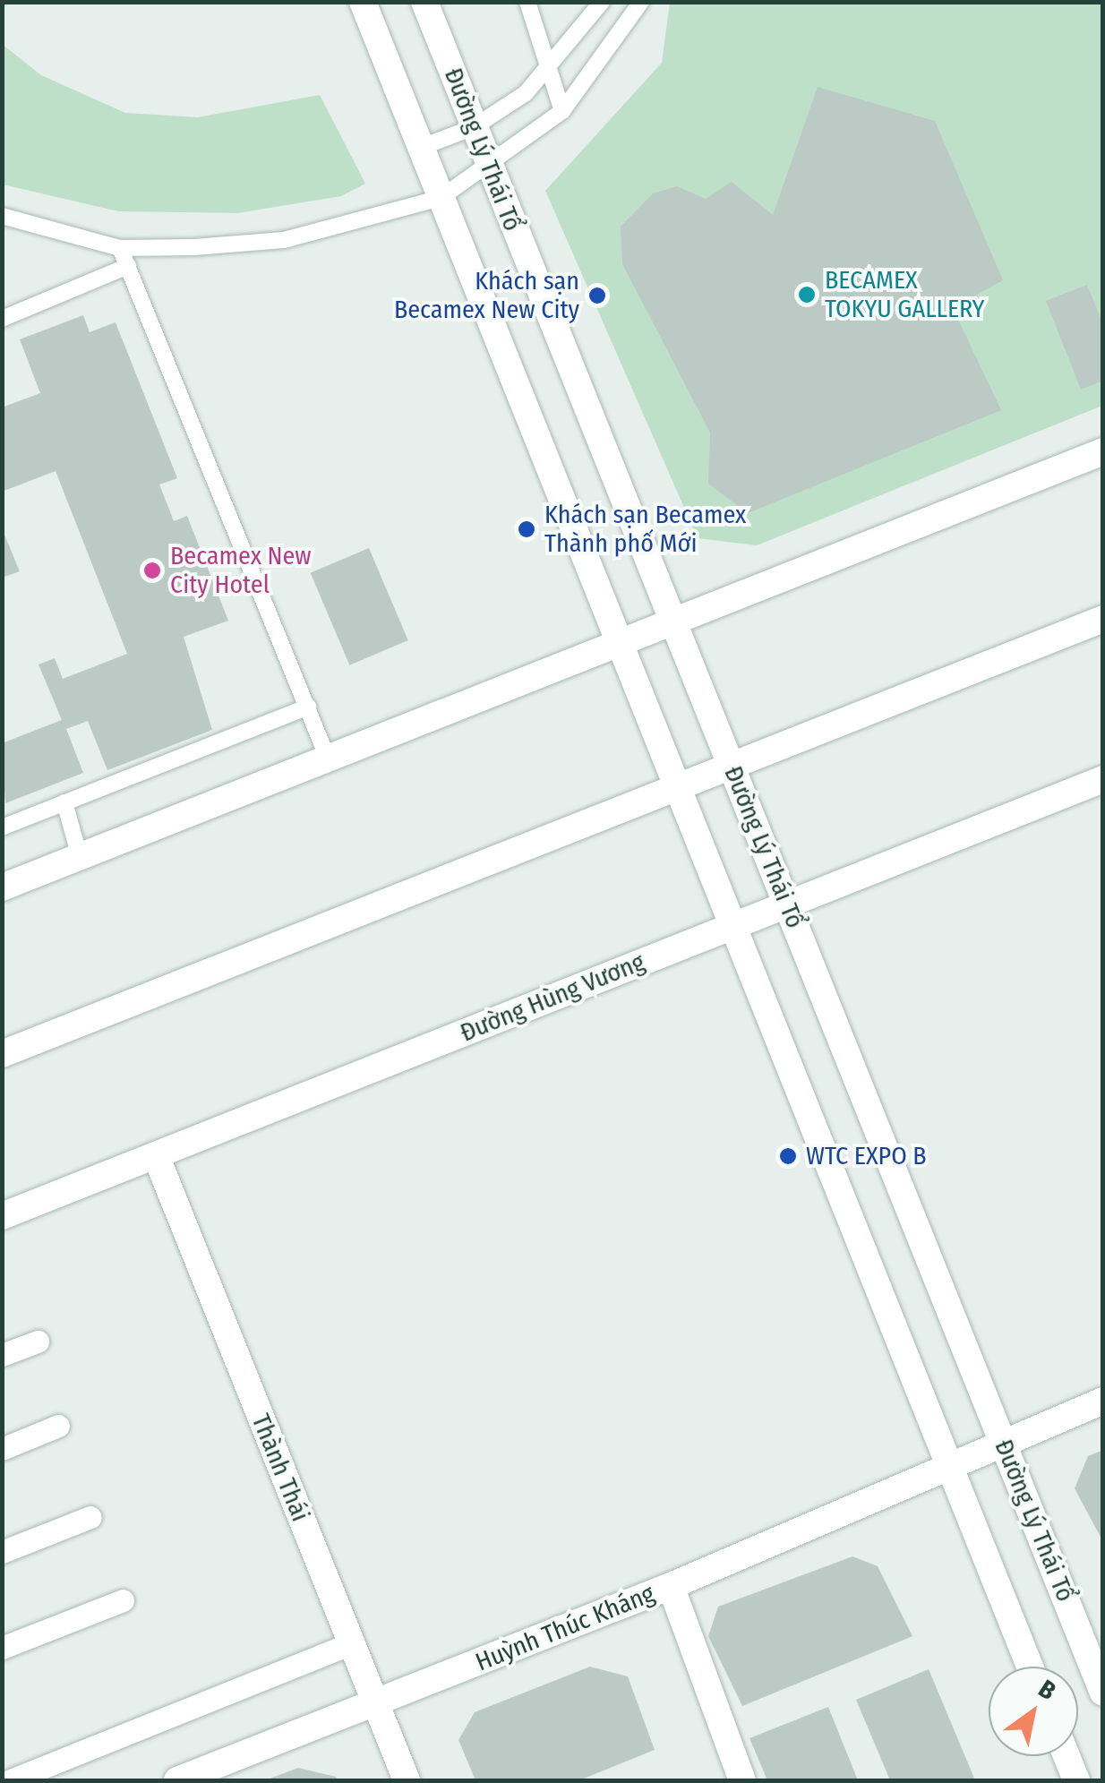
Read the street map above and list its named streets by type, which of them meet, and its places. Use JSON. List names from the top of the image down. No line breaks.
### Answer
{"streets":{"street":["Đường Lý Thái Tổ","Đường Hùng Vương","Thành Thái","Huỳnh Thúc Kháng"]},"crossings":[["Đường Lý Thái Tổ","Đường Hùng Vương"],["Đường Lý Thái Tổ","Huỳnh Thúc Kháng"],["Đường Hùng Vương","Thành Thái"],["Thành Thái","Huỳnh Thúc Kháng"]],"places":["BECAMEX TOKYU GALLERY","Khách sạn Becamex New City","Khách sạn Becamex Thành phố Mới","Becamex New City Hotel","WTC EXPO B"],"north":"top right"}
